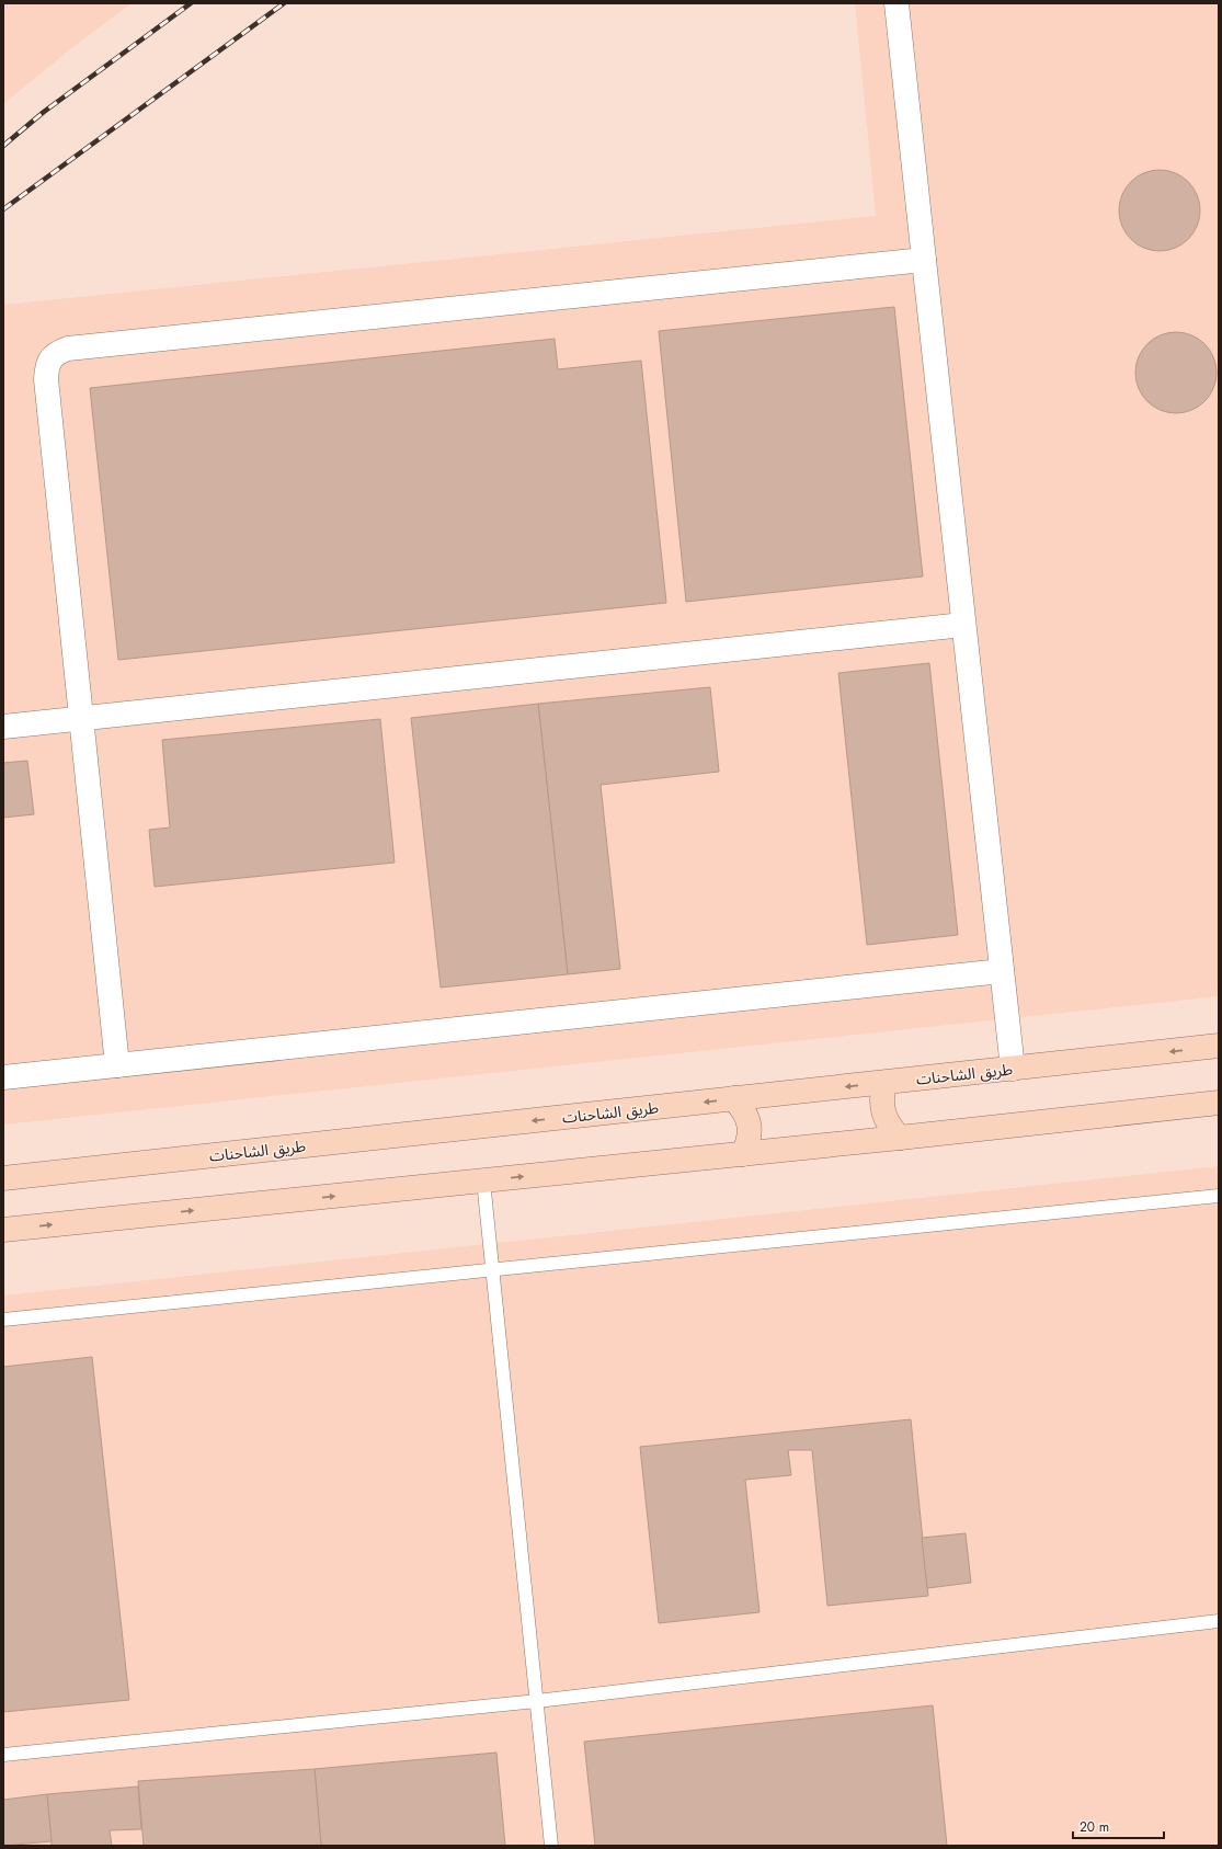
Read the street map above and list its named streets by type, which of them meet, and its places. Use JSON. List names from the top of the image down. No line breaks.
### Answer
{"streets":{"main road":["طريق الشاحنات"]},"scale_bar":"20 m"}
